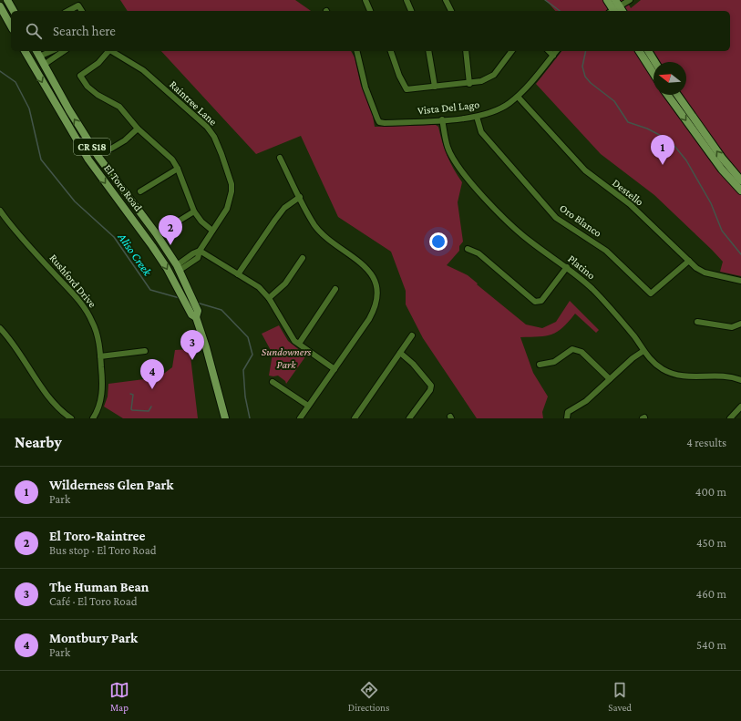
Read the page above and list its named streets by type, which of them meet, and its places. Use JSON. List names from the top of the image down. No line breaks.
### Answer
{"streets":{"main road":["CR S18","El Toro Road"],"street":["Raintree Lane","Vista Del Lago","Destello","Oro Blanco","Platino","Rushford Drive"]},"crossings":[["Raintree Lane","El Toro Road"],["Vista Del Lago","Destello"],["Vista Del Lago","Oro Blanco"],["Vista Del Lago","Platino"],["Destello","Oro Blanco"]],"water":["Aliso Creek"],"parks":["Sundowners Park"],"north":"left","page":{"search":"Search here","pins":["1","2","3","4"],"heading":["Nearby","4 results"],"list":[{"mark":"1","name":"Wilderness Glen Park","note":"Park","value":"400 m"},{"mark":"2","name":"El Toro-Raintree","note":"Bus stop · El Toro Road","value":"450 m"},{"mark":"3","name":"The Human Bean","note":"Café · El Toro Road","value":"460 m"},{"mark":"4","name":"Montbury Park","note":"Park","value":"540 m"}],"nav":["Map","Directions","Saved"]}}
